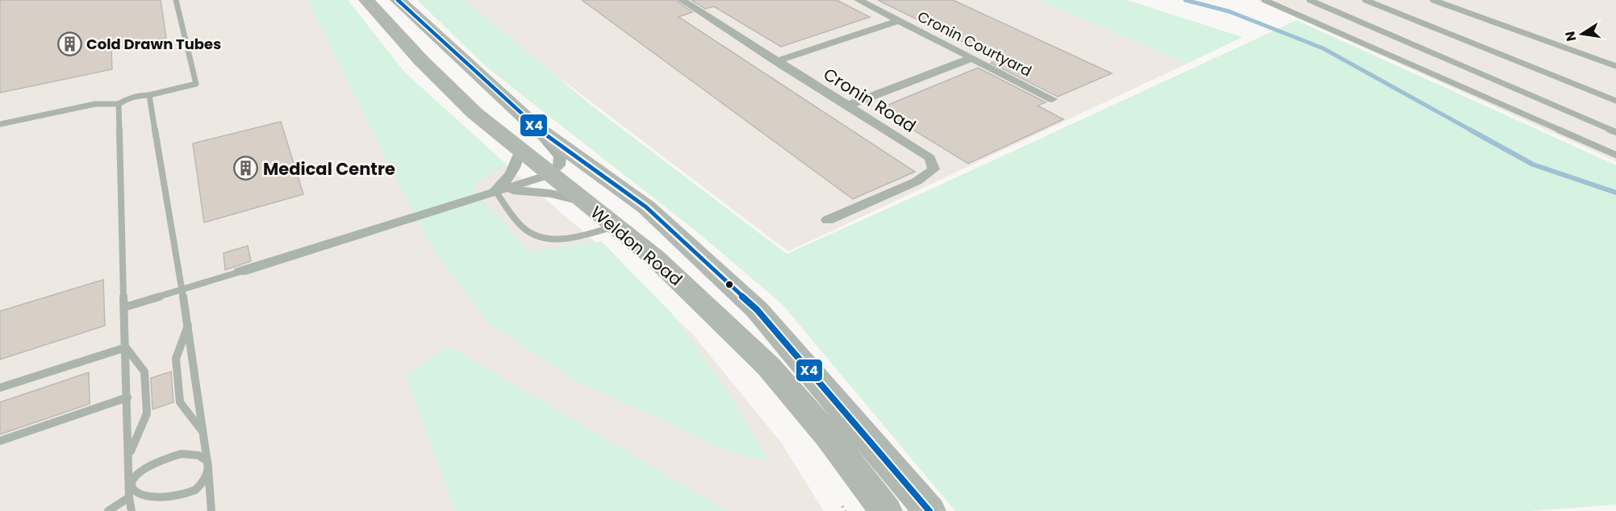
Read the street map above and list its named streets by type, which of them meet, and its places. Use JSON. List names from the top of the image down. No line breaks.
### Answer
{"streets":{"highway":["Weldon Road"],"street":["Cronin Courtyard","Cronin Road"]},"places":{"building":["Cold Drawn Tubes","Medical Centre"]},"lines":["transit line X4"],"north":"left"}
